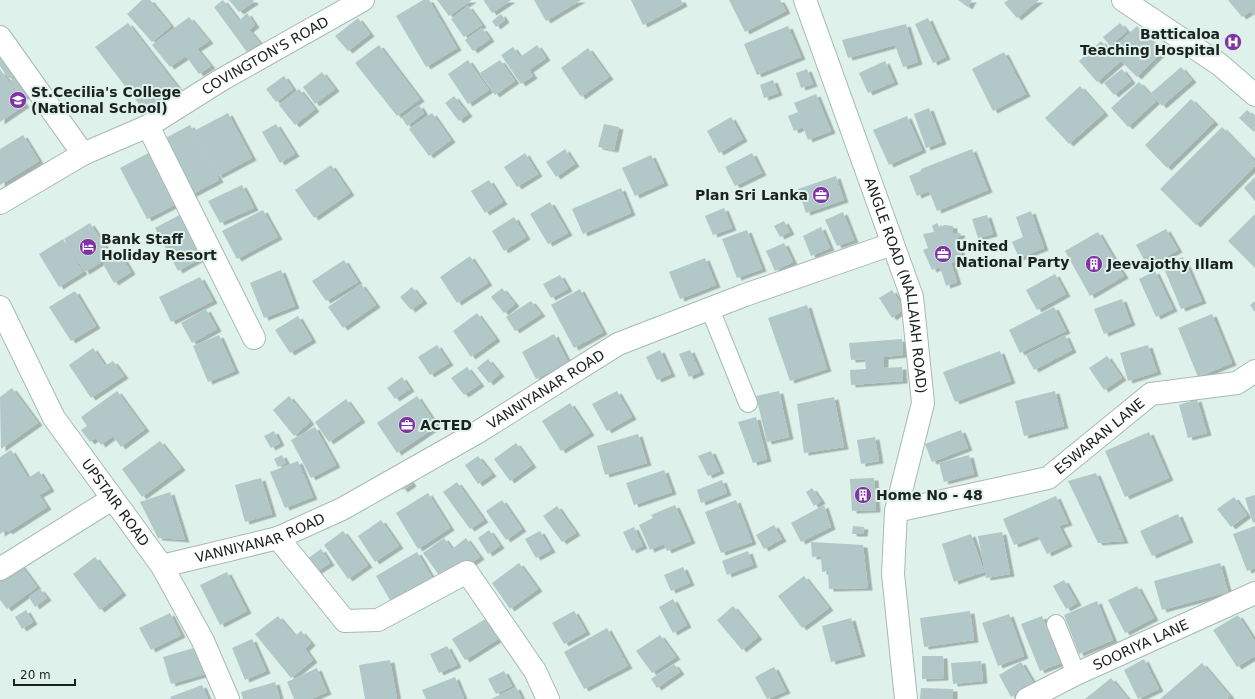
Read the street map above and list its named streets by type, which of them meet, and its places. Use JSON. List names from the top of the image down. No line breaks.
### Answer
{"streets":{"street":["COVINGTON'S ROAD","ANGLE ROAD (NALLAIAH ROAD)","VANNIYANAR ROAD","ESWARAN LANE","UPSTAIR ROAD","SOORIYA LANE"]},"crossings":[["ANGLE ROAD (NALLAIAH ROAD)","VANNIYANAR ROAD"],["ANGLE ROAD (NALLAIAH ROAD)","ESWARAN LANE"],["VANNIYANAR ROAD","UPSTAIR ROAD"]],"places":{"hospital":["Batticaloa Teaching Hospital"],"school or university":["St.Cecilia's College (National School)"],"office":["Plan Sri Lanka","United National Party","ACTED"],"hotel":["Bank Staff Holiday Resort"],"building":["Jeevajothy Illam","Home No - 48"]},"scale_bar":"20 m"}
